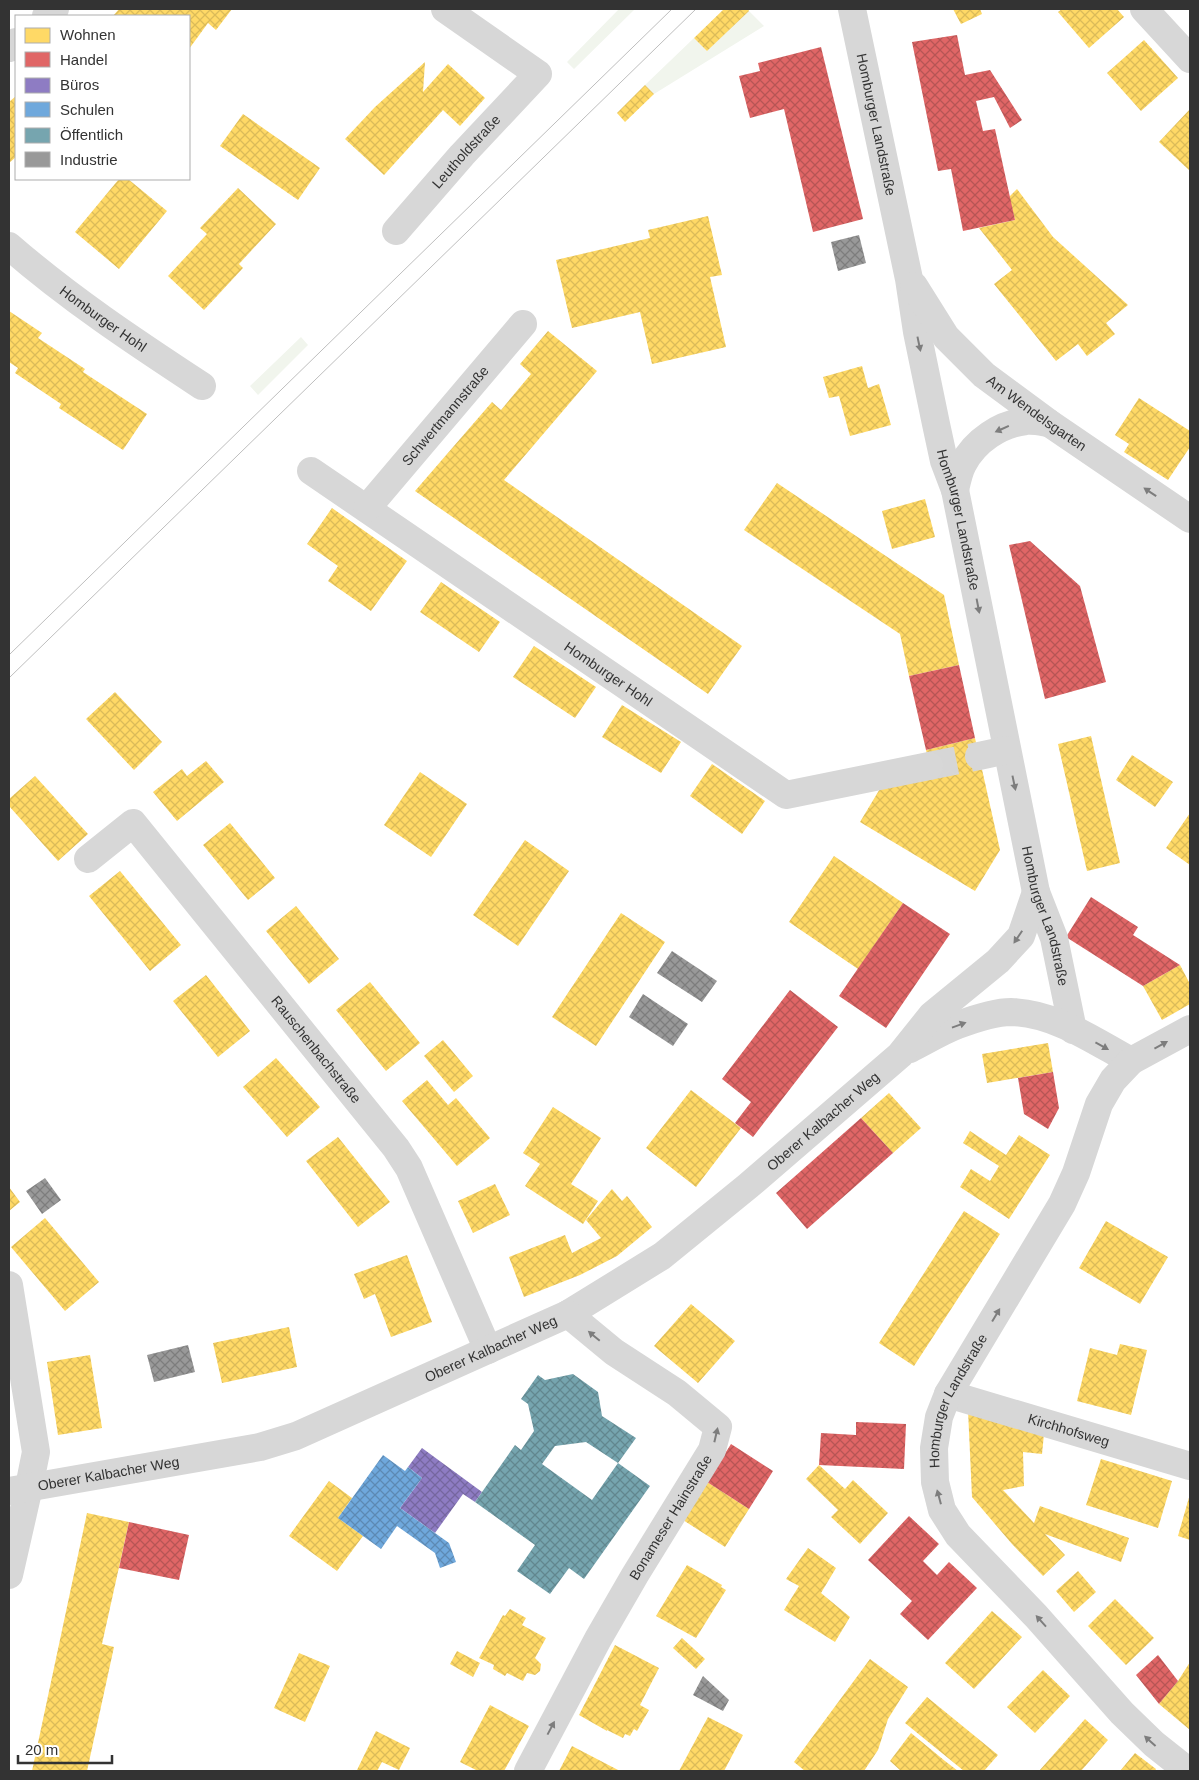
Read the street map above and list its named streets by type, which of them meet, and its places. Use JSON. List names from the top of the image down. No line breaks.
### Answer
{"streets":{"street":["Homburger Landstraße","Leutholdstraße","Homburger Hohl","Am Wendelsgarten","Schwertmannstraße","Rauschenbachstraße","Oberer Kalbacher Weg","Kirchhofsweg","Bonameser Hainstraße"]},"crossings":[["Homburger Landstraße","Am Wendelsgarten"],["Homburger Landstraße","Oberer Kalbacher Weg"],["Homburger Landstraße","Kirchhofsweg"],["Homburger Hohl","Schwertmannstraße"],["Rauschenbachstraße","Oberer Kalbacher Weg"],["Oberer Kalbacher Weg","Bonameser Hainstraße"]],"one_way":["Am Wendelsgarten"],"legend":["Wohnen","Handel","Büros","Schulen","Öffentlich","Industrie"],"scale_bar":"20 m"}
